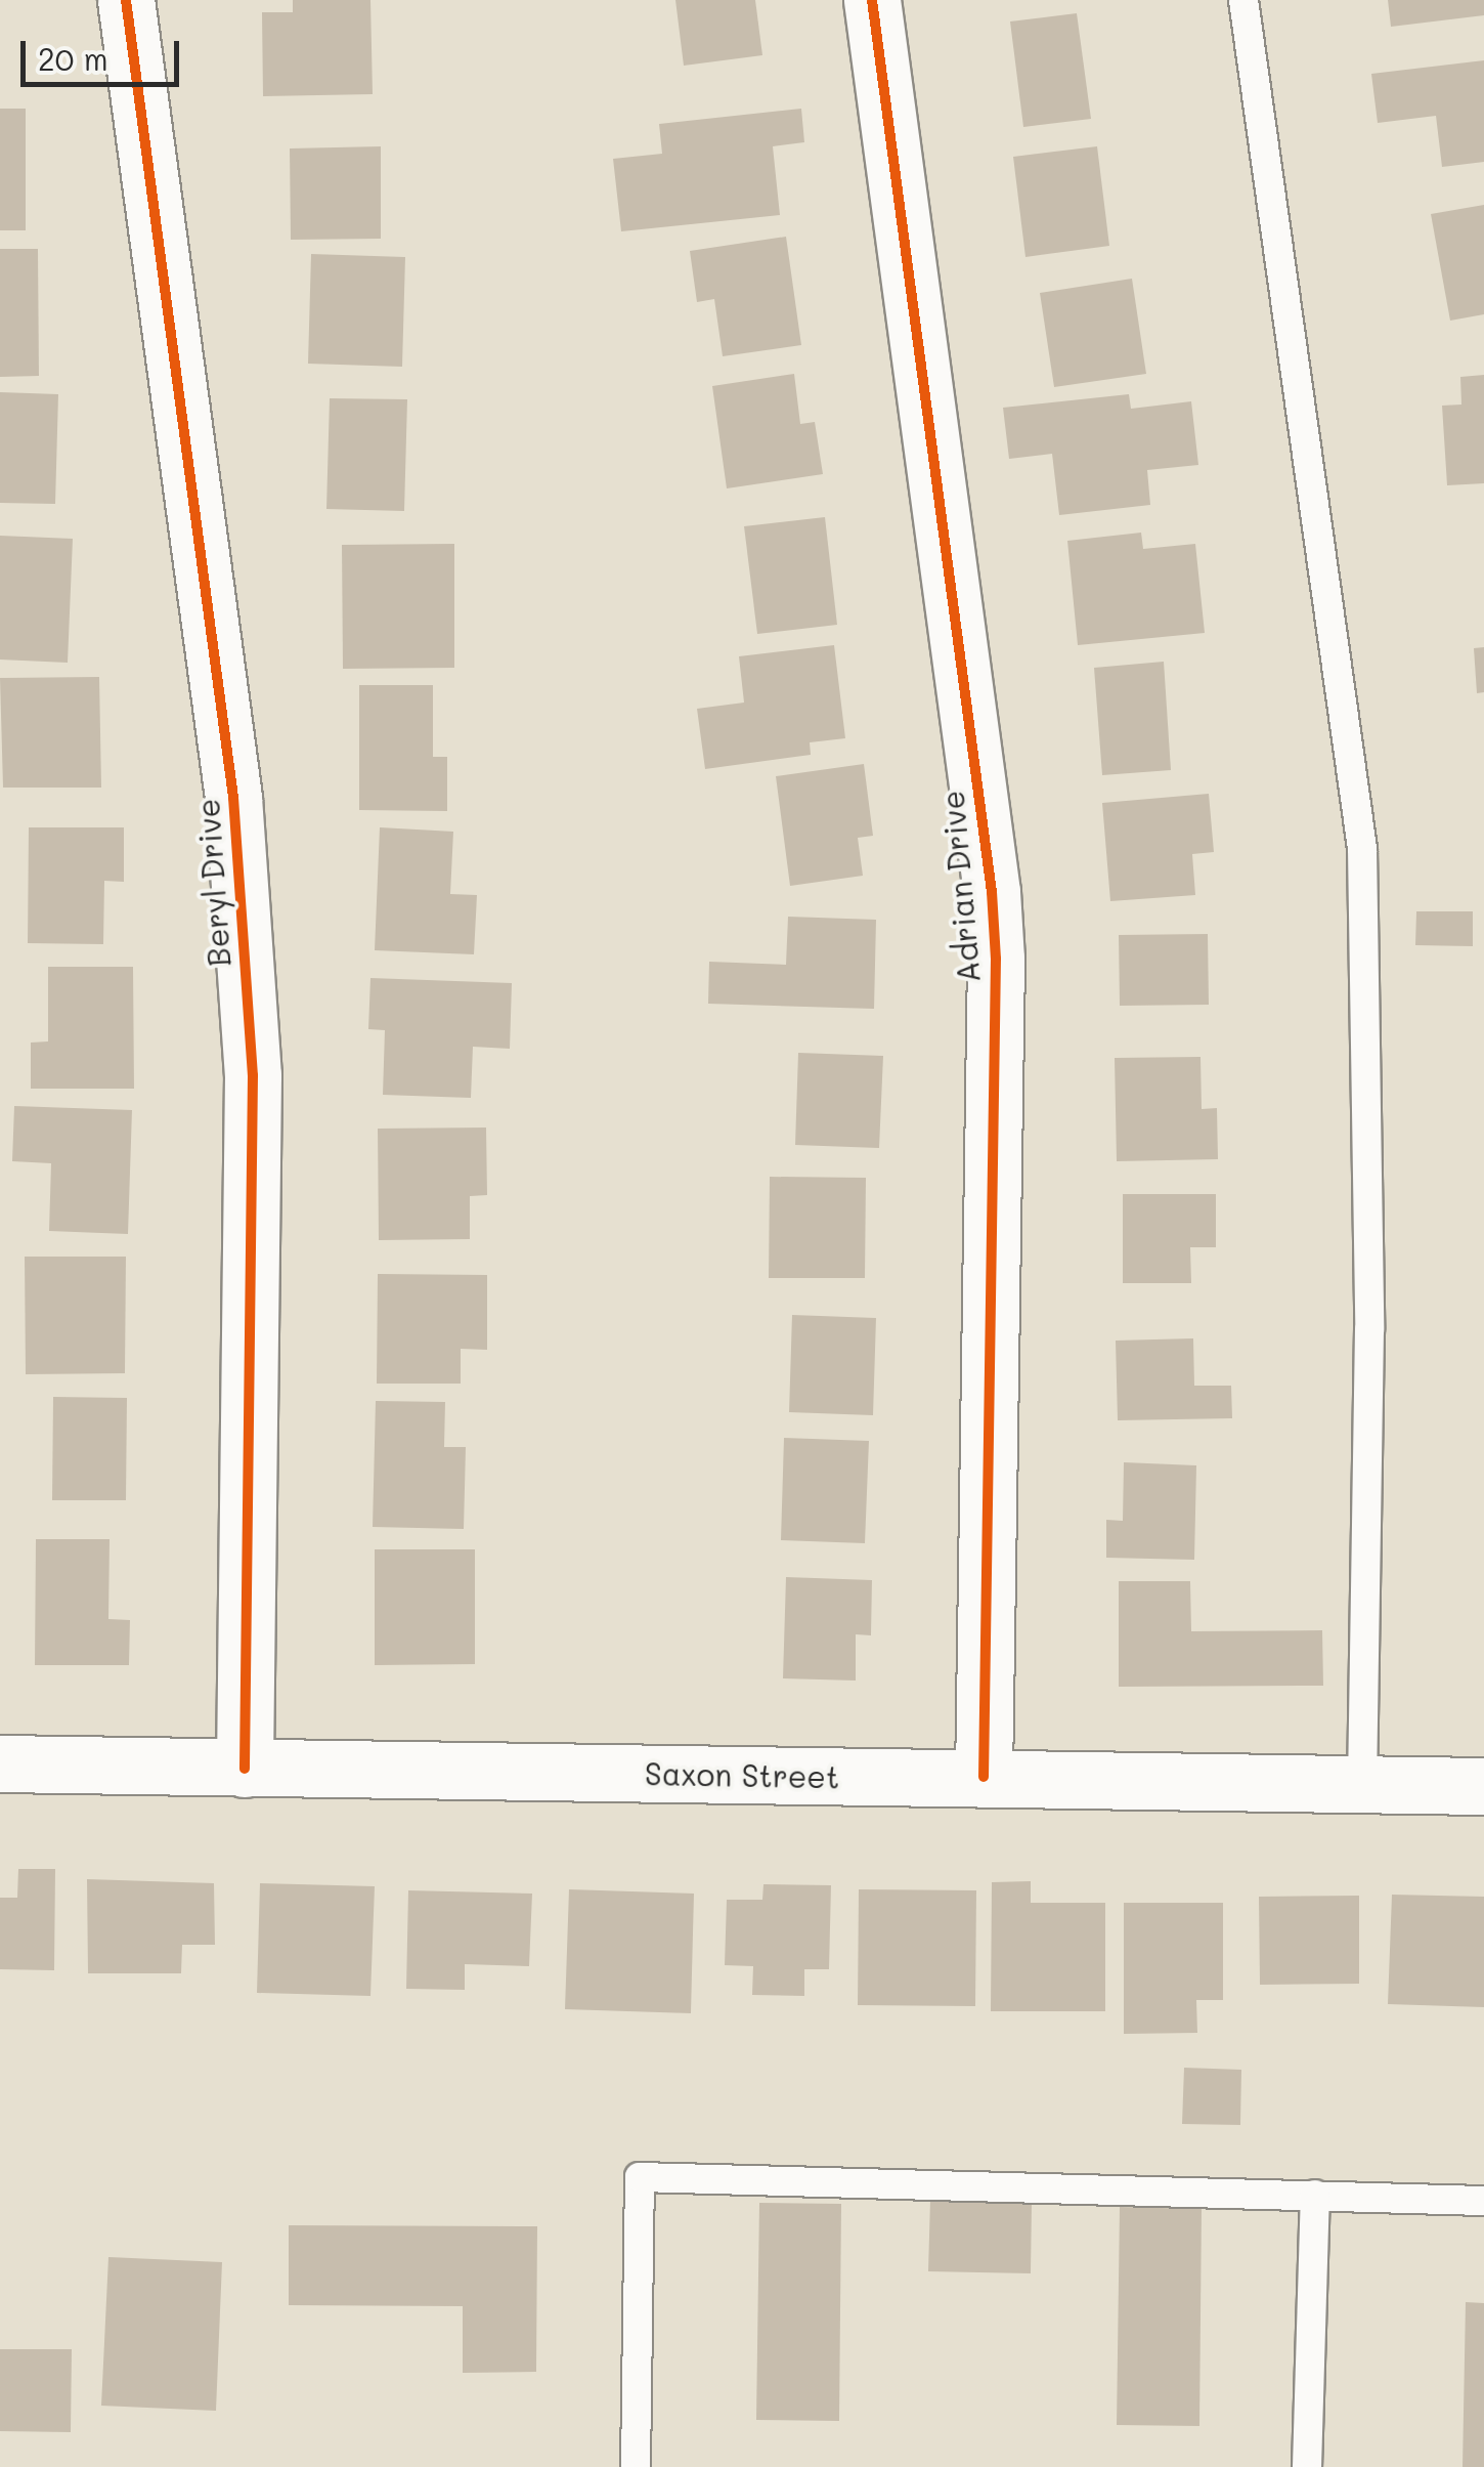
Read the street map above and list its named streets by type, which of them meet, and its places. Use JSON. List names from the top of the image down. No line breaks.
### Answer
{"streets":{"street":["Beryl Drive","Adrian Drive","Saxon Street"]},"crossings":[["Beryl Drive","Saxon Street"],["Adrian Drive","Saxon Street"]],"scale_bar":"20 m"}
